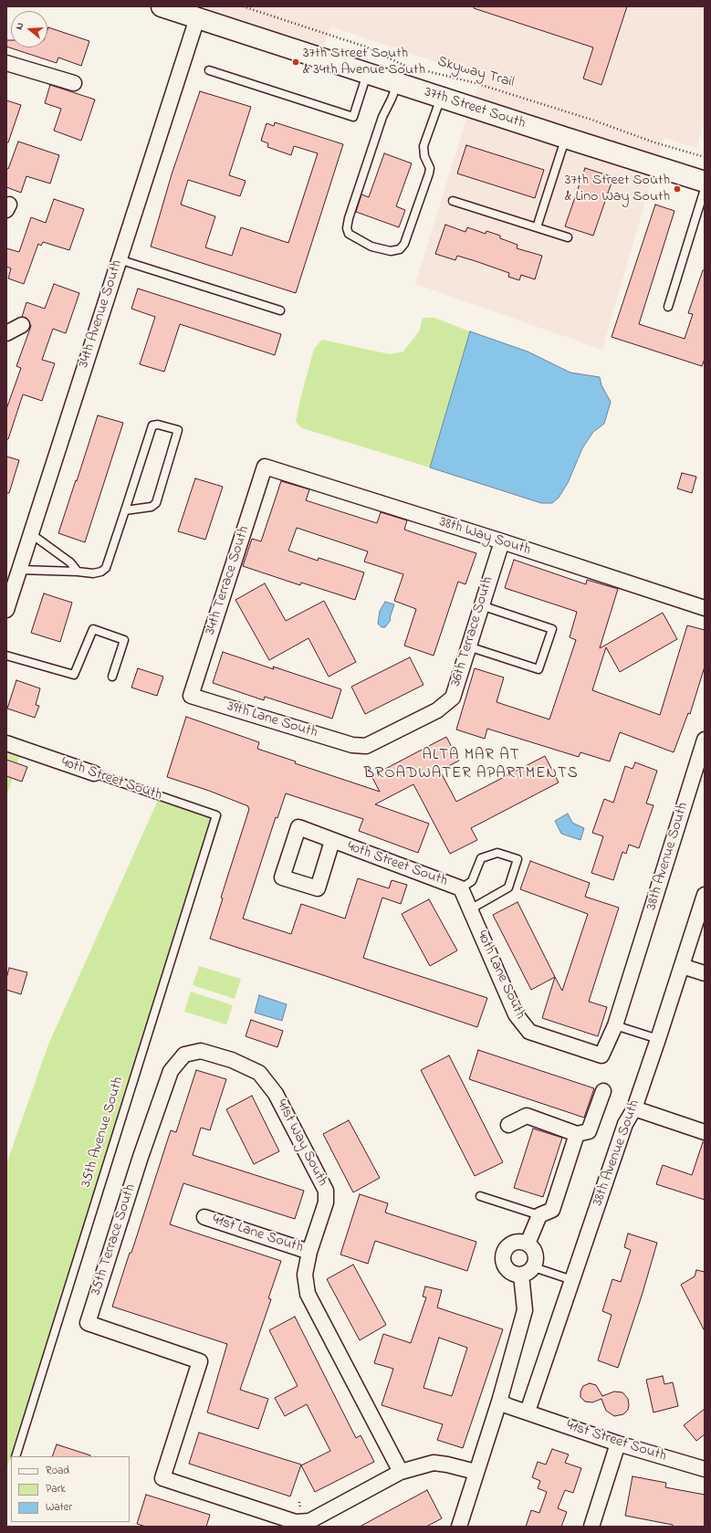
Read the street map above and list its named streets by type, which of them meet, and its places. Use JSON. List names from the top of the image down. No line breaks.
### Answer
{"streets":{"street":["37th Street South","34th Avenue South","38th Way South","34th Terrace South","36th Terrace South","39th Lane South","40th Street South","38th Avenue South","40th Lane South","41st Way South","41st Lane South","35th Terrace South","41st Street South"],"lane":["35th Avenue South"],"path":["Skyway Trail"]},"crossings":[["37th Street South","34th Avenue South"],["38th Way South","34th Terrace South"],["38th Way South","36th Terrace South"],["34th Terrace South","39th Lane South"],["36th Terrace South","39th Lane South"],["40th Street South","40th Lane South"],["40th Street South","35th Avenue South"],["38th Avenue South","40th Lane South"],["38th Avenue South","41st Street South"],["41st Way South","41st Lane South"],["41st Way South","35th Terrace South"]],"districts":["ALTA MAR AT BROADWATER APARTMENTS"],"places":["37th Street South & 34th Avenue South","37th Street South & Lino Way South"],"legend":["Road","Park","Water"],"north":"left"}
